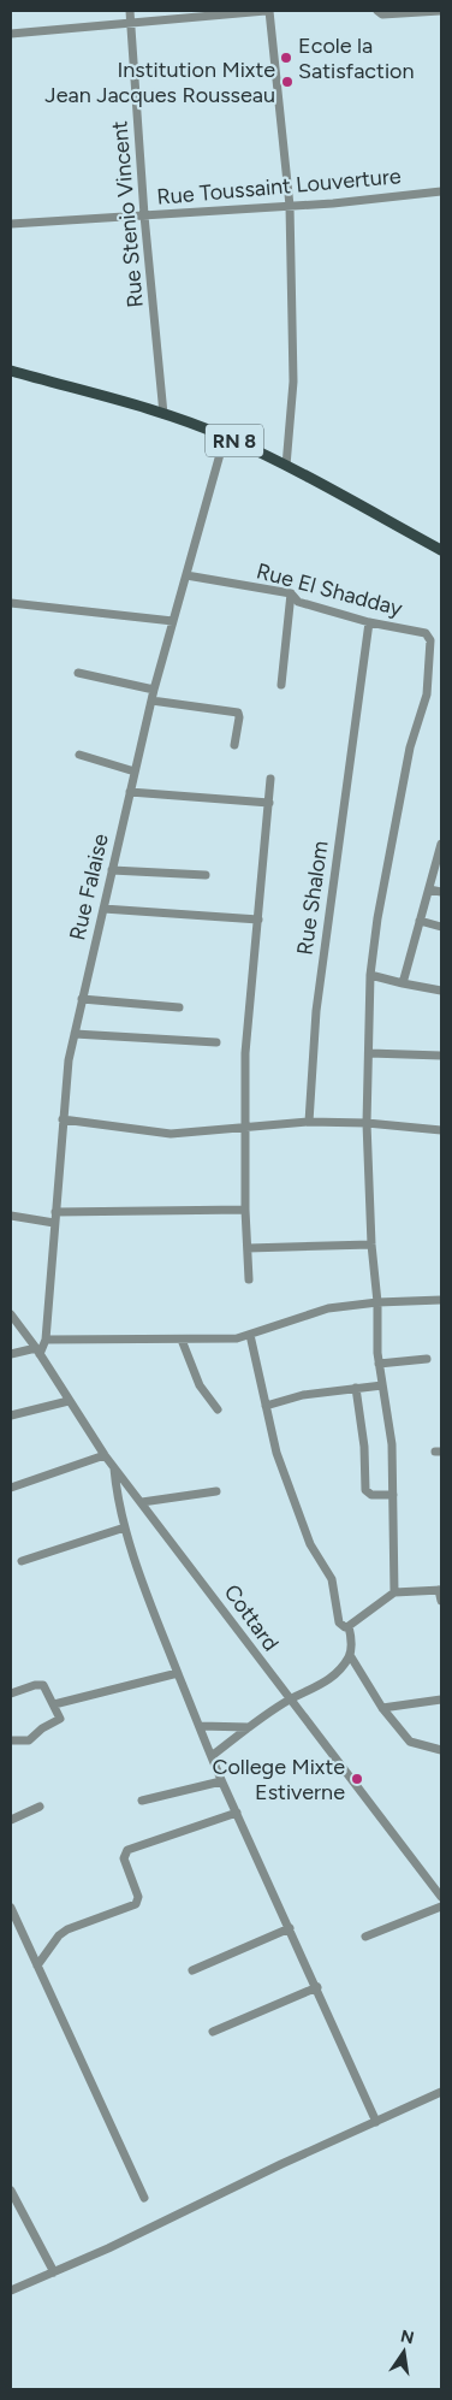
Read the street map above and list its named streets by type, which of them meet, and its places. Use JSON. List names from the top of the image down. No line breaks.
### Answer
{"streets":{"main road":["RN 8"],"street":["Rue Toussaint Louverture","Rue Stenio Vincent","Rue El Shadday","Rue Falaise","Rue Shalom","Cottard"]},"crossings":[["Rue Toussaint Louverture","Rue Stenio Vincent"],["Rue Stenio Vincent","RN 8"],["RN 8","Rue Falaise"],["Rue El Shadday","Rue Falaise"],["Rue El Shadday","Rue Shalom"],["Rue Falaise","Cottard"]],"places":["Ecole la Satisfaction","Institution Mixte Jean Jacques Rousseau","College Mixte Estiverne"],"north":"top"}
